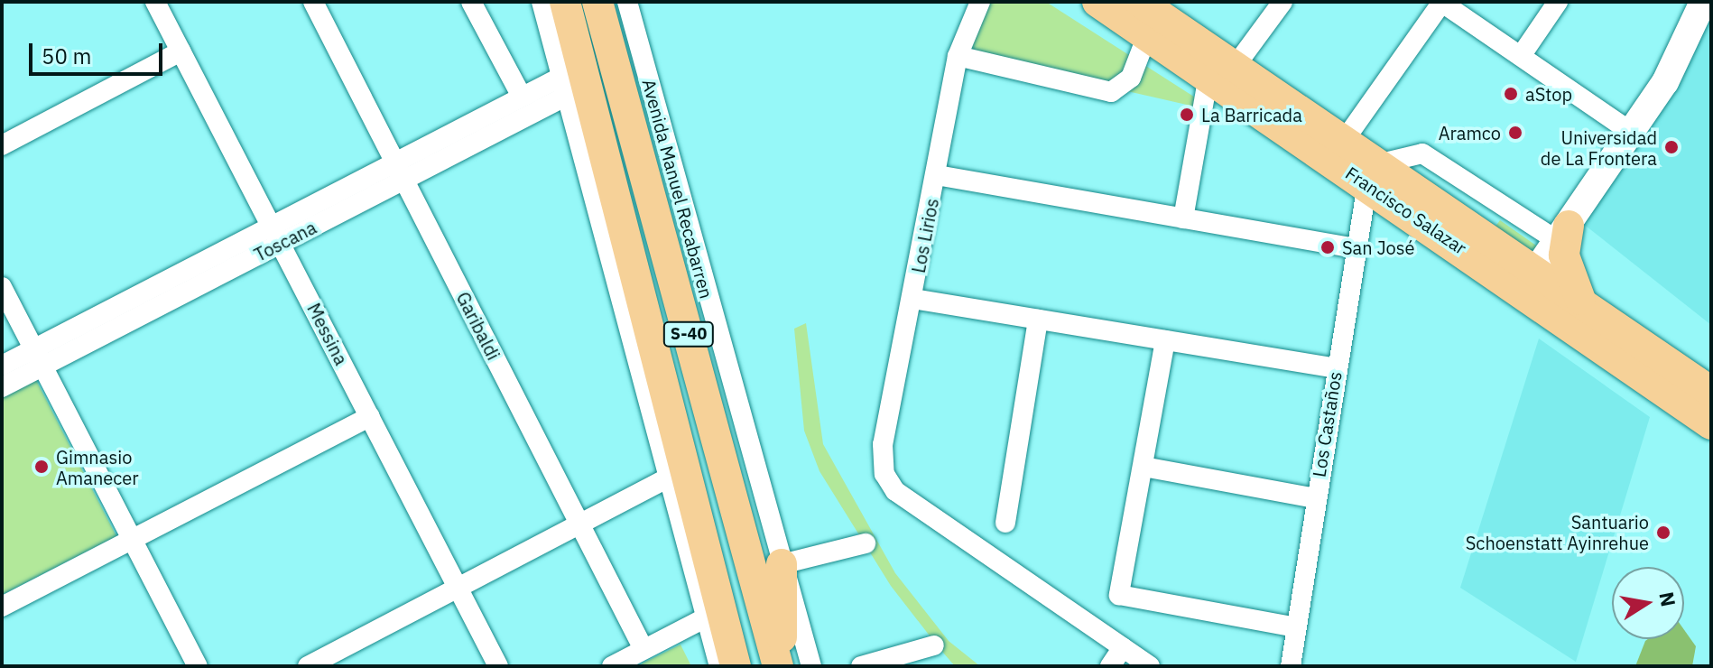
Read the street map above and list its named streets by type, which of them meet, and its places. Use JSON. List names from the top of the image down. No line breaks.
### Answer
{"streets":{"main road":["Avenida Manuel Recabarren","Francisco Salazar","S-40"],"street":["Los Lirios","Toscana","Garibaldi","Messina","Los Castaños"]},"crossings":[["Francisco Salazar","Los Castaños"],["Toscana","Garibaldi"],["Toscana","Messina"]],"places":["aStop","La Barricada","Aramco","Universidad de La Frontera","San José","Gimnasio Amanecer","Santuario Schoenstatt Ayinrehue"],"scale_bar":"50 m","north":"right"}
